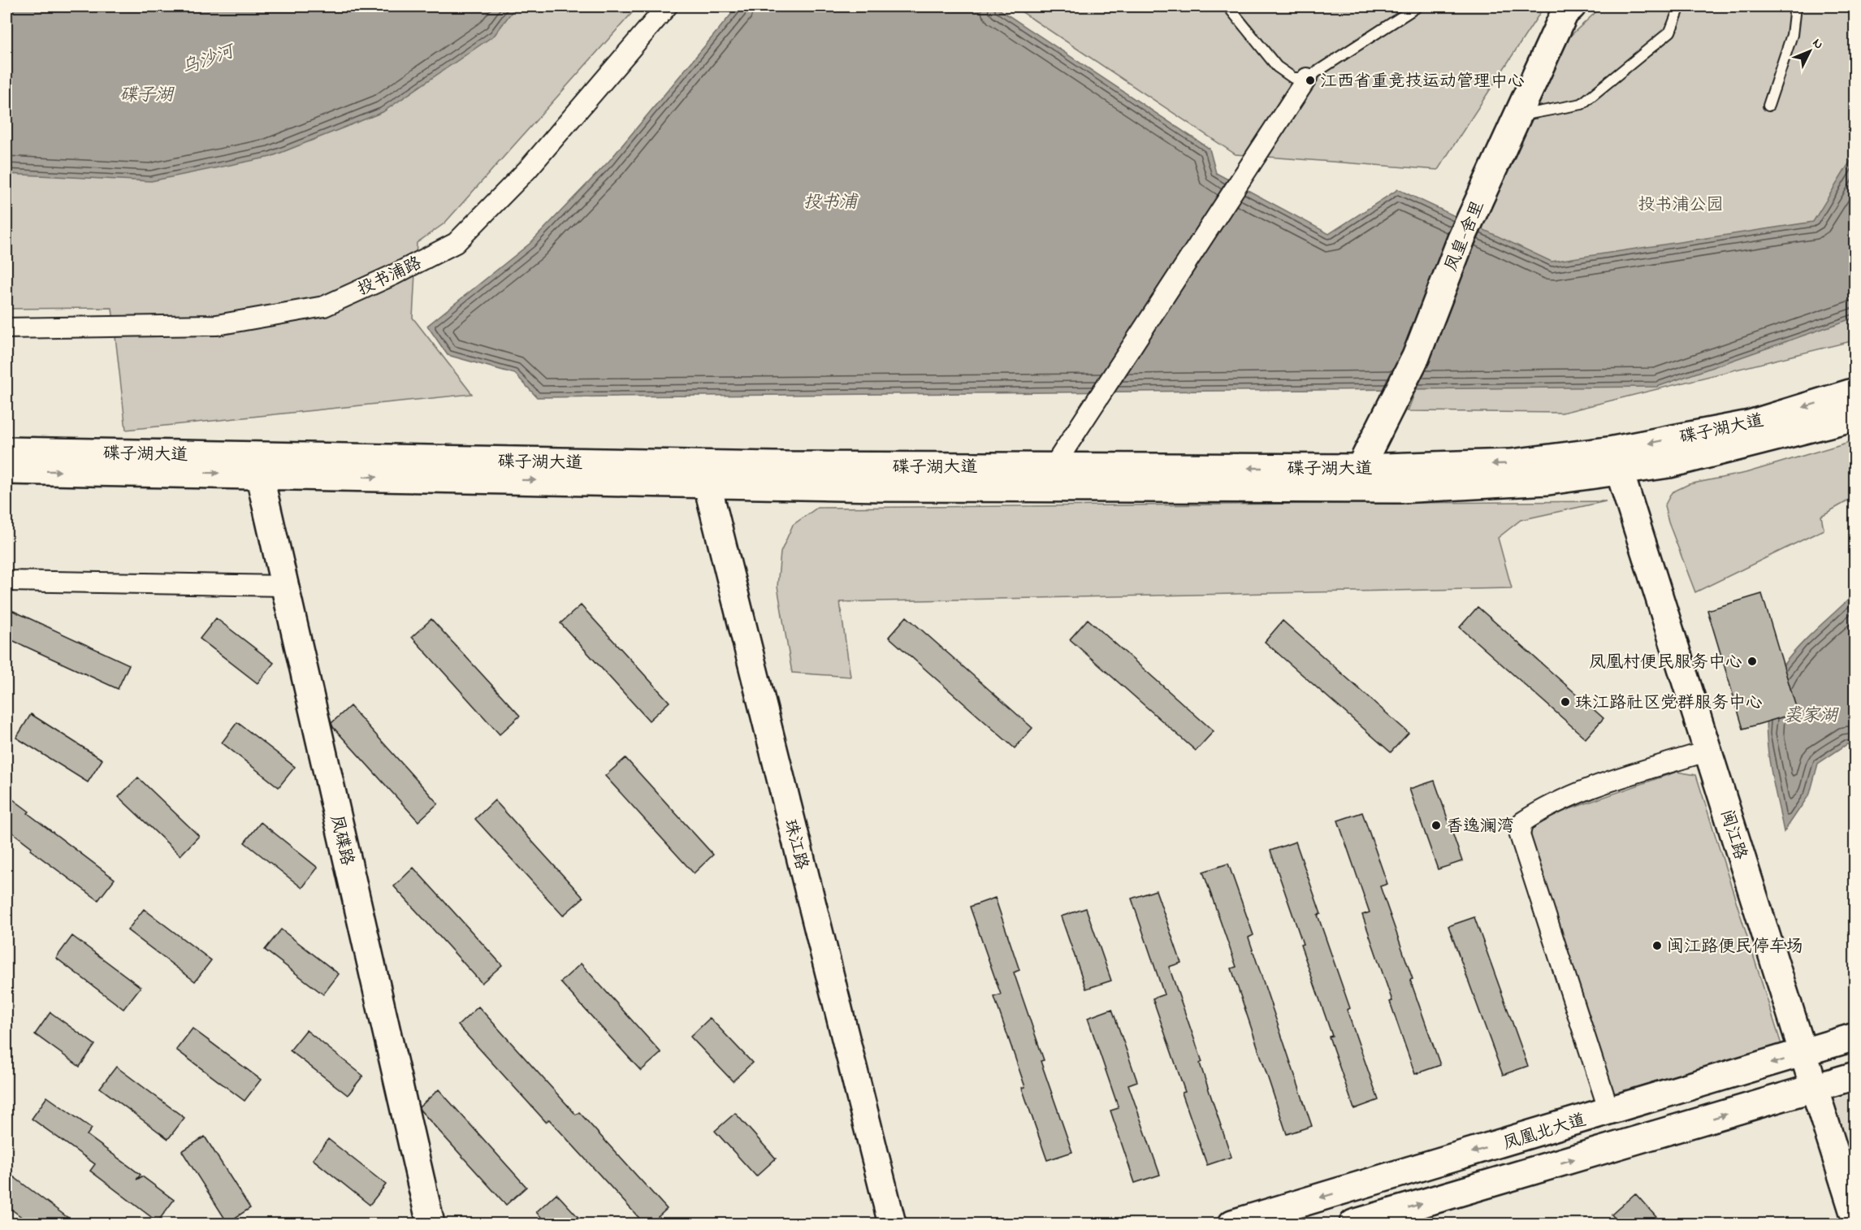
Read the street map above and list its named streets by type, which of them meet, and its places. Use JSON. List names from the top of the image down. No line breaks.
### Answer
{"streets":{"main road":["凤皇-舍里","碟子湖大道","闽江路","凤碟路","珠江路","凤凰北大道"],"street":["投书浦路"]},"crossings":[["凤皇-舍里","碟子湖大道"],["碟子湖大道","闽江路"],["碟子湖大道","凤碟路"],["碟子湖大道","珠江路"],["闽江路","凤凰北大道"]],"water":["乌沙河","碟子湖","投书浦","裘家湖"],"parks":["投书浦公园"],"places":["江西省重竞技运动管理中心","凤凰村便民服务中心","珠江路社区党群服务中心","香逸澜湾","闽江路便民停车场"],"north":"top right"}
